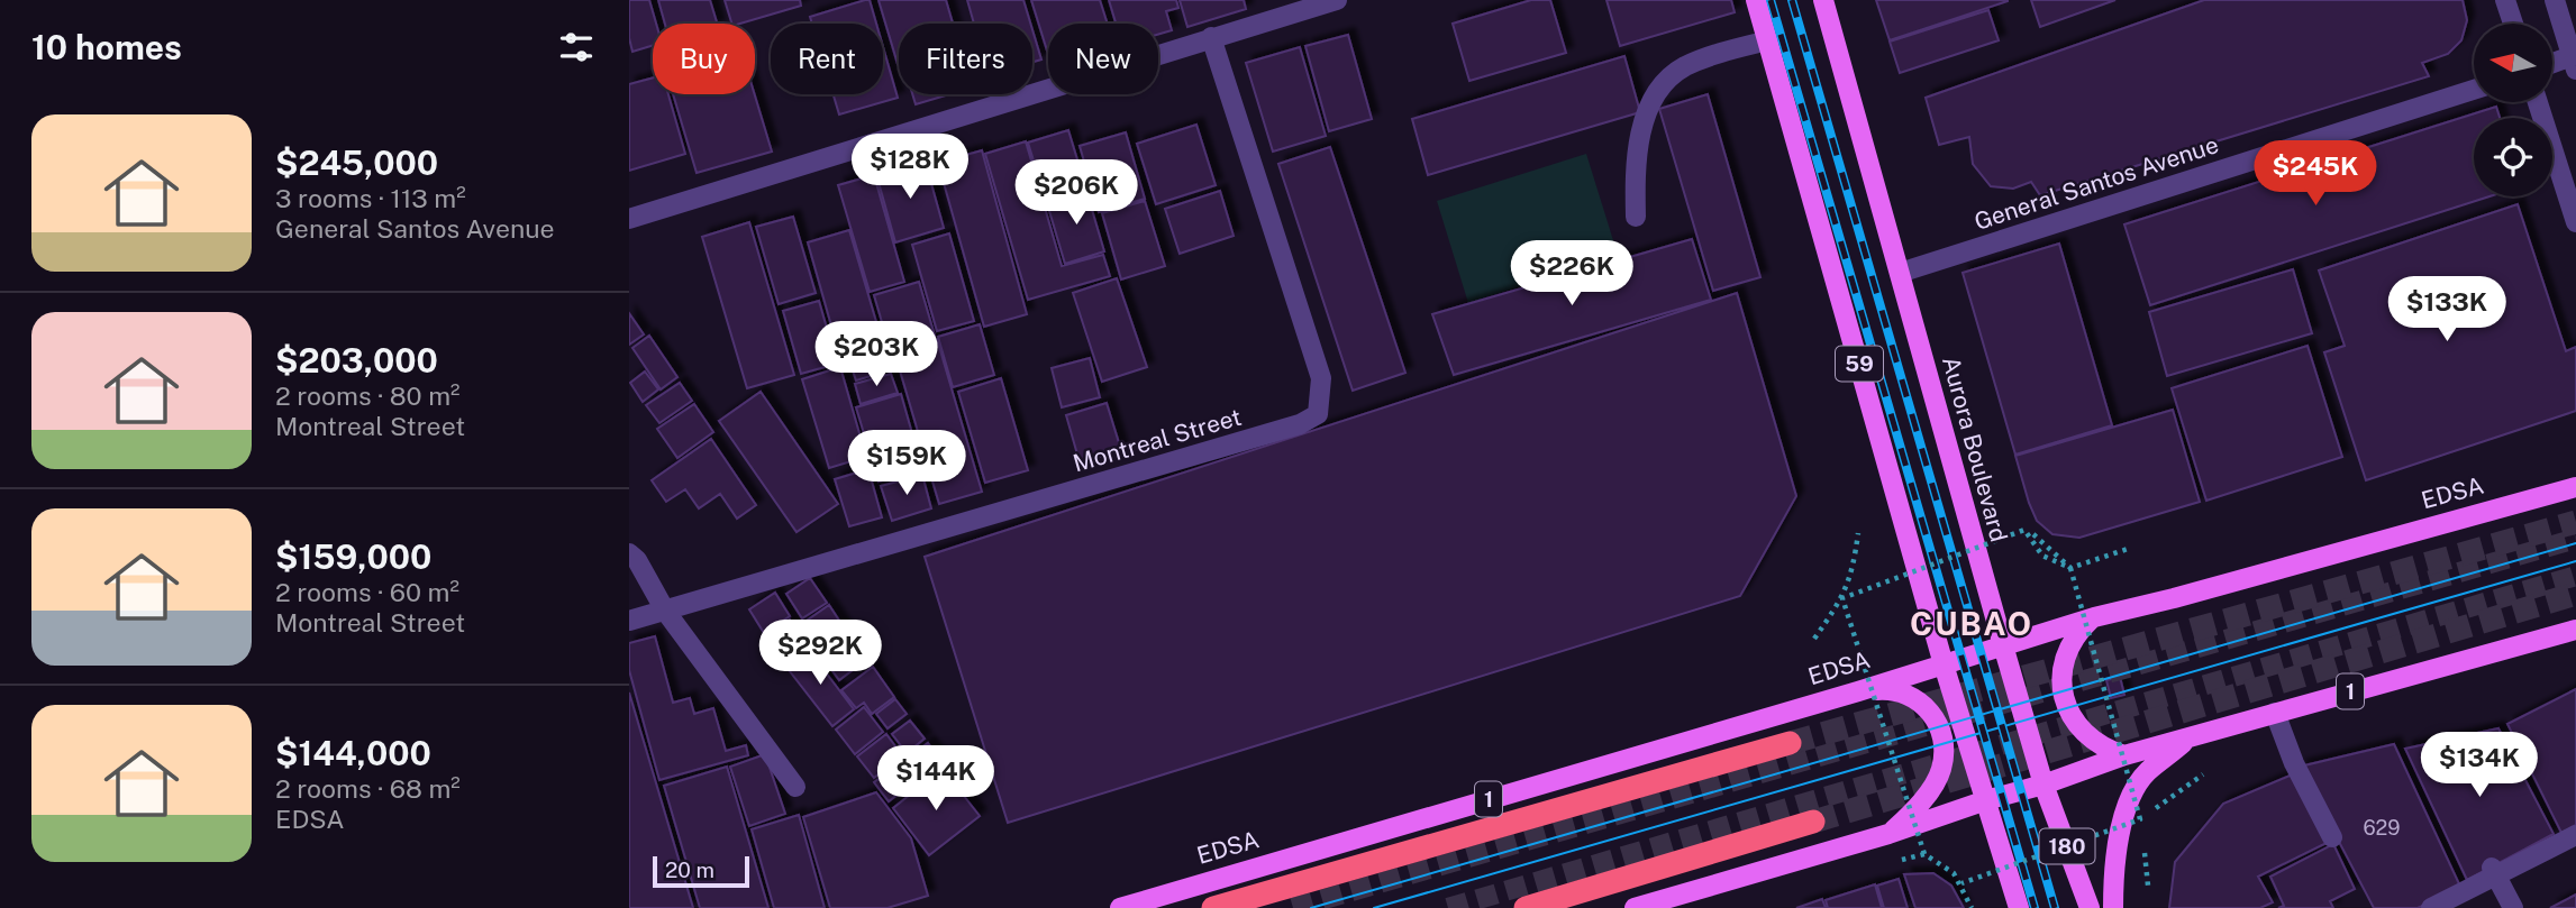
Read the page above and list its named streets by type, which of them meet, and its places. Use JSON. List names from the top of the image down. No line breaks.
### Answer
{"streets":{"highway":["1"],"main road":["59","Aurora Boulevard","EDSA","180"],"street":["General Santos Avenue","Montreal Street"]},"crossings":[["General Santos Avenue","Aurora Boulevard"],["59","EDSA"],["59","1"],["59","180"],["Aurora Boulevard","EDSA"],["Aurora Boulevard","1"],["1","180"]],"districts":["CUBAO"],"house_numbers":["629"],"scale_bar":"20 m","north":"left","page":{"heading":"10 homes","chip":["Buy","Rent","Filters","New"],"list":[{"name":"$245,000","note":"3 rooms · 113 m² · General Santos Avenue"},{"name":"$203,000","note":"2 rooms · 80 m² · Montreal Street"},{"name":"$159,000","note":"2 rooms · 60 m² · Montreal Street"},{"name":"$144,000","note":"2 rooms · 68 m² · EDSA"}],"price":["$128K","$245K","$206K","$226K","$133K","$203K","$159K","$292K","$134K","$144K"],"scale":"20 m"}}
